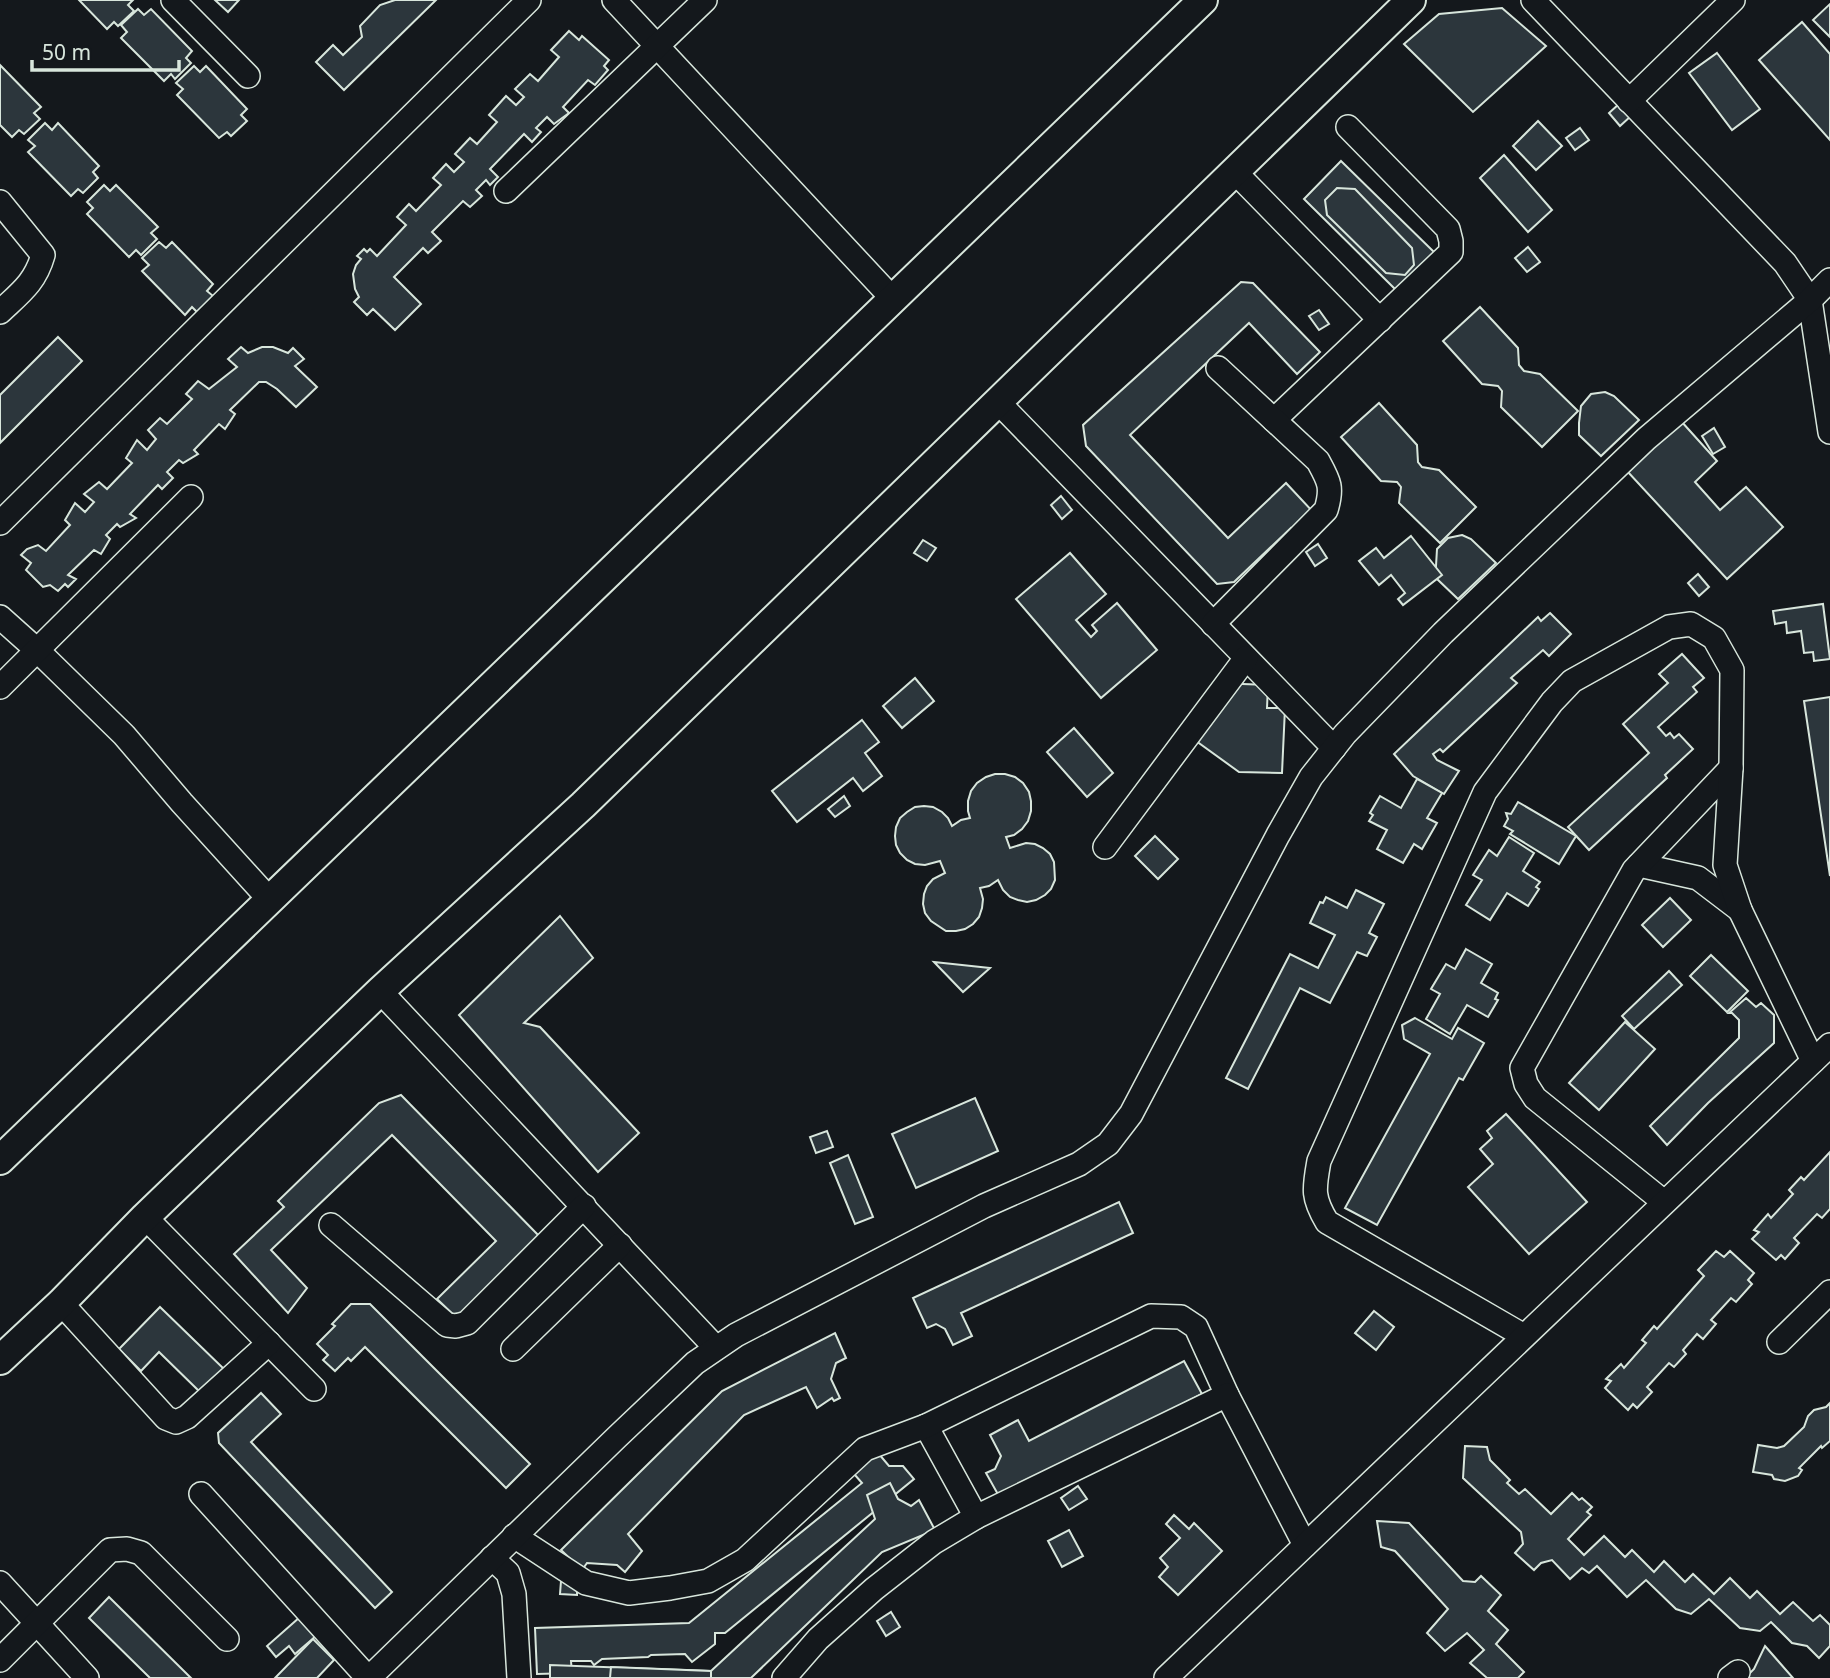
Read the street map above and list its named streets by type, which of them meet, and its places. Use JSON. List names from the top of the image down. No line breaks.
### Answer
{"scale_bar":"50 m"}
